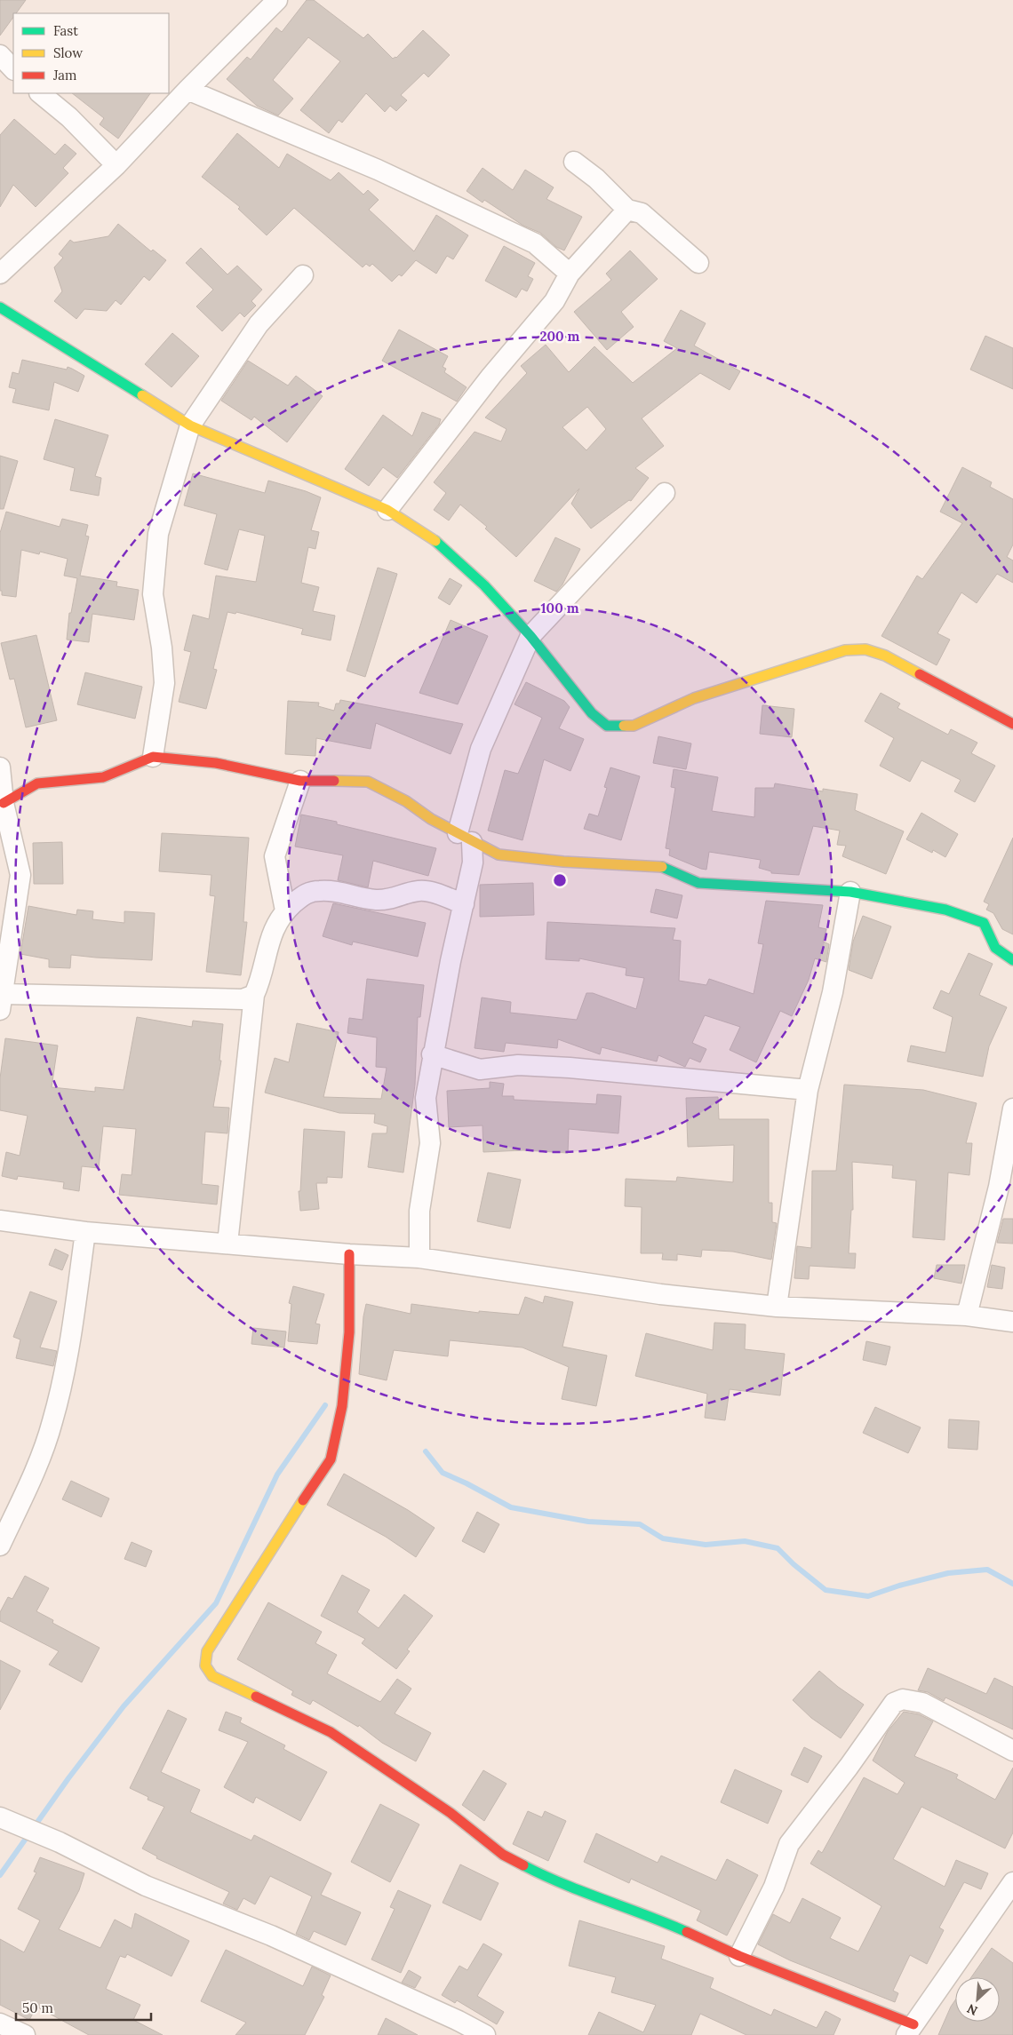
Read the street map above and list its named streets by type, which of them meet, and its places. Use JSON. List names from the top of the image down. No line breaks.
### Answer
{"legend":["Fast","Slow","Jam"],"scale_bar":"50 m","north":"bottom left","rings":["200 m","100 m"]}
